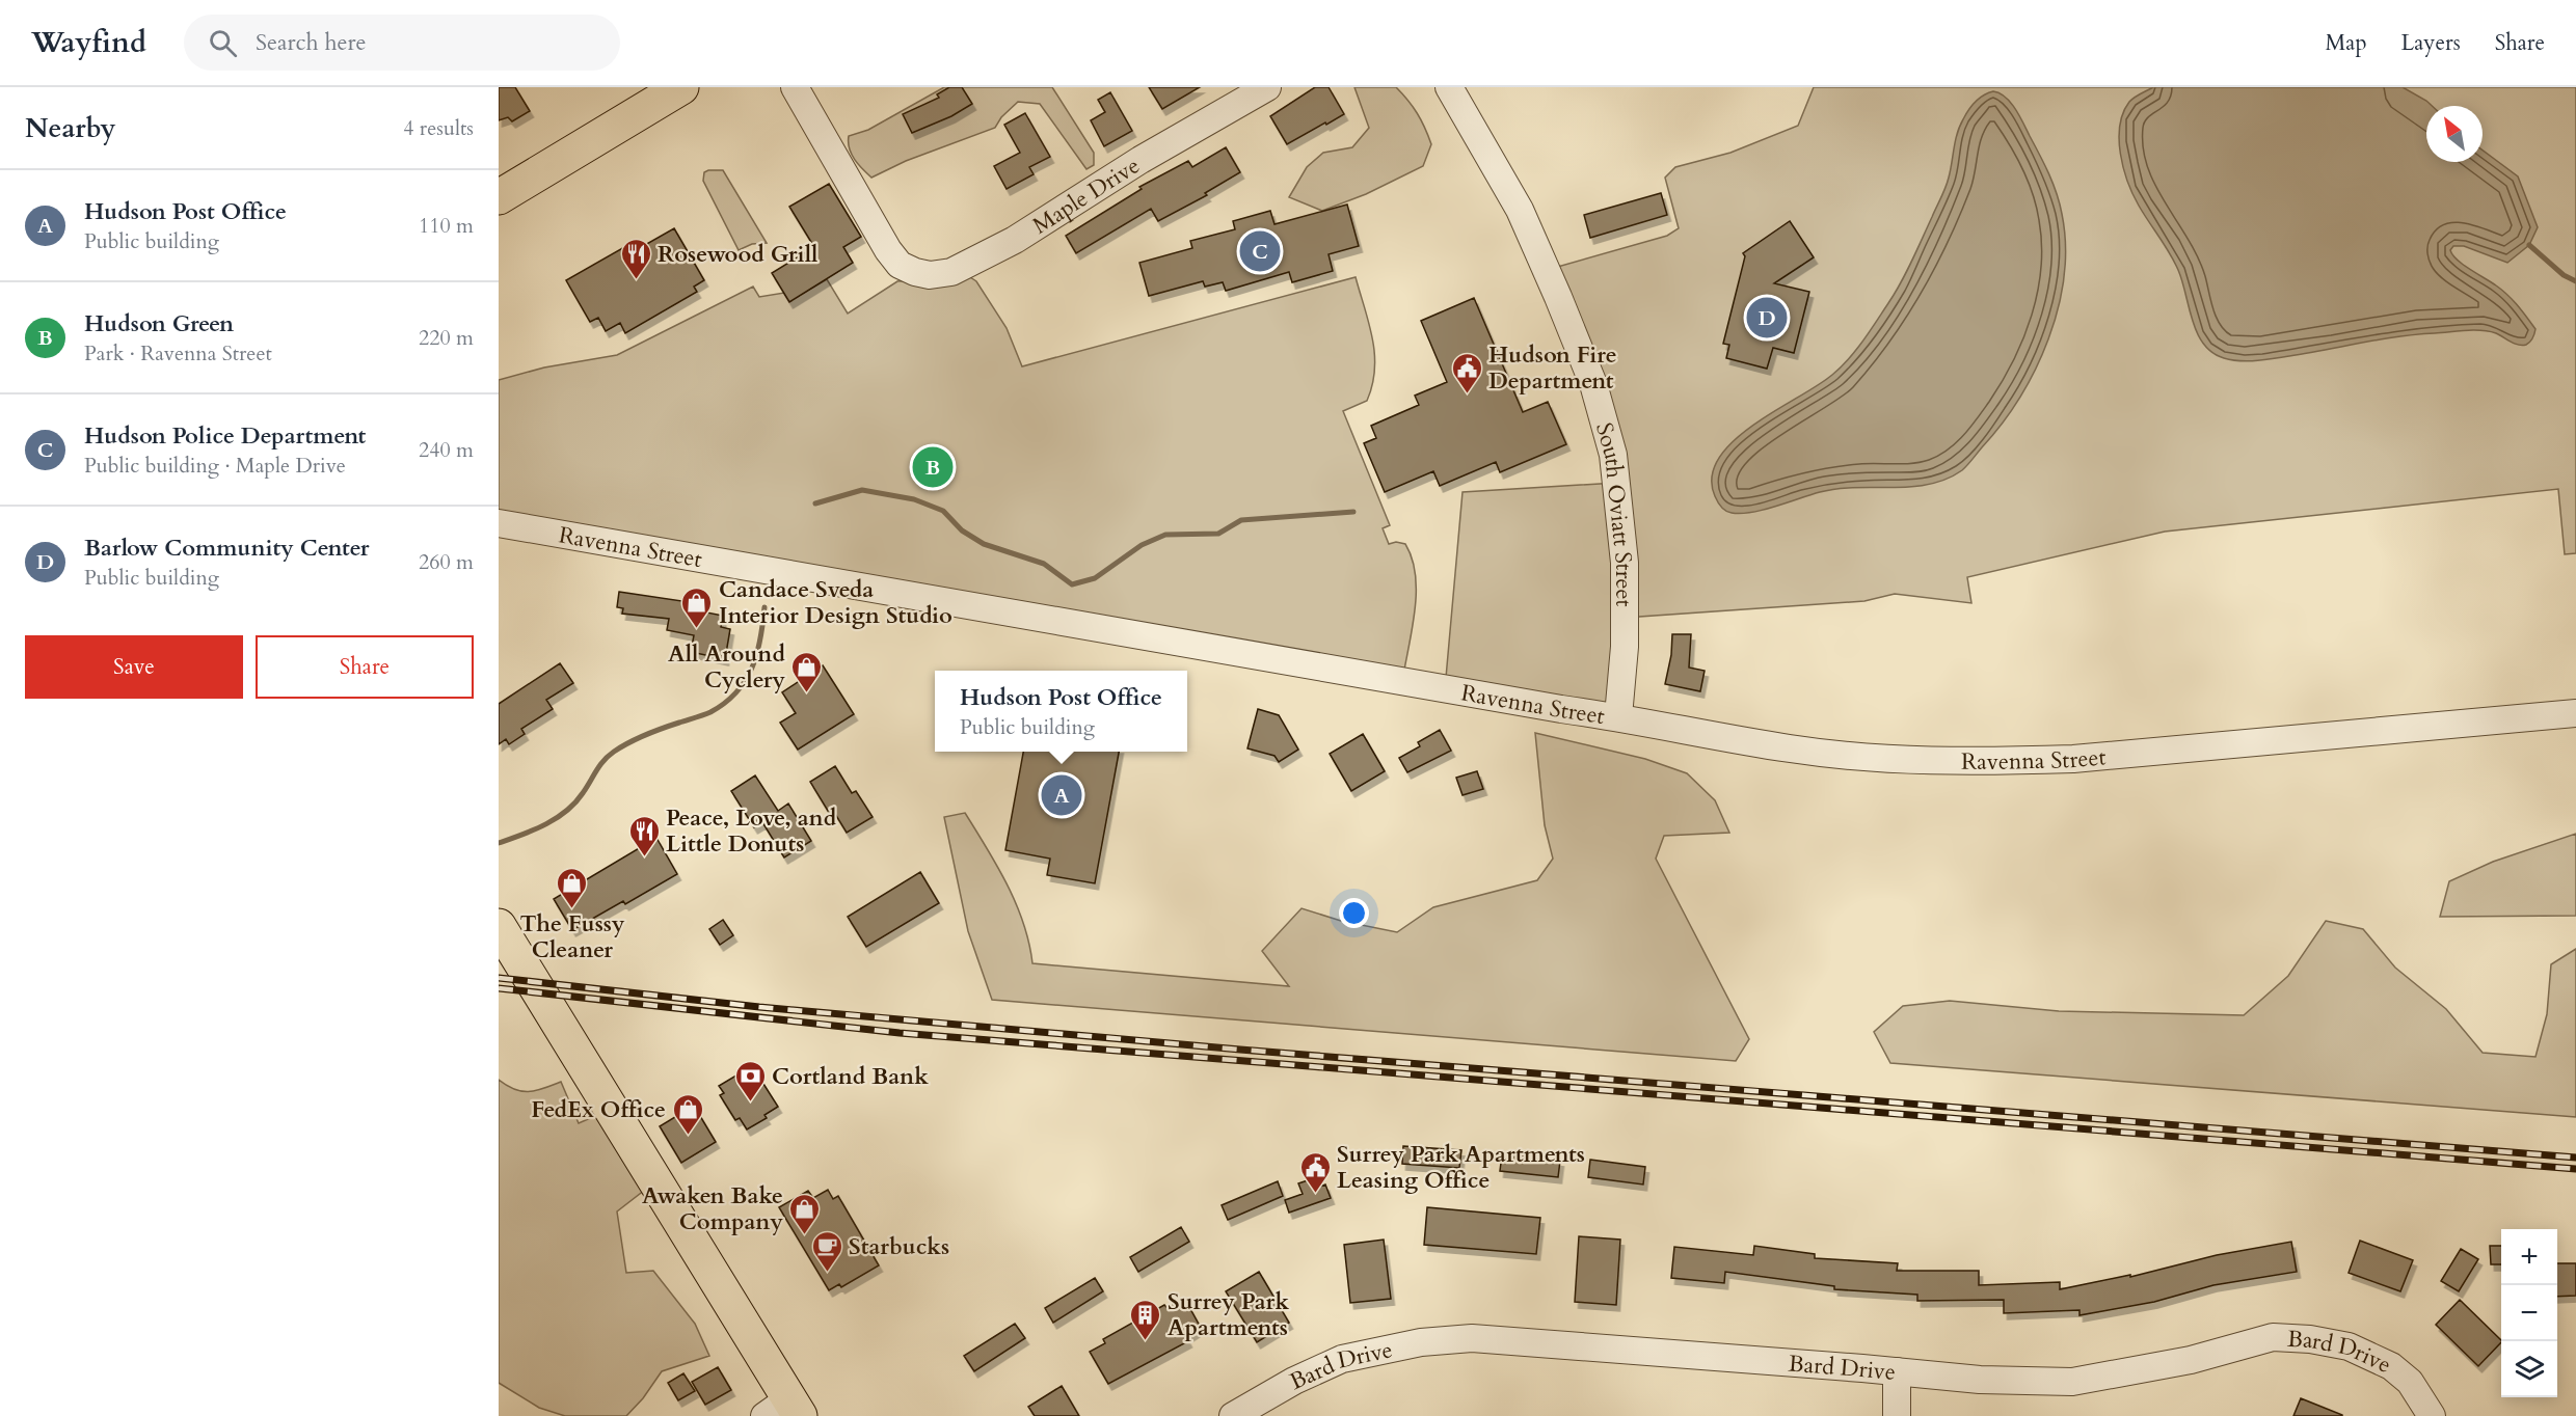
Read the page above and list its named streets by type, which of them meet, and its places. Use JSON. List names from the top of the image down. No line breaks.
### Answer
{"streets":{"street":["Maple Drive","South Oviatt Street","Ravenna Street","Bard Drive"]},"crossings":[["South Oviatt Street","Ravenna Street"]],"places":{"restaurant":["Rosewood Grill","Peace, Love, and Little Donuts"],"public building":["Hudson Fire Department","Surrey Park Apartments Leasing Office"],"shop":["Candace Sveda Interior Design Studio","All Around Cyclery","The Fussy Cleaner","FedEx Office","Awaken Bake Company"],"bank":["Cortland Bank"],"cafe":["Starbucks"],"building":["Surrey Park Apartments"]},"north":"top left","page":{"header":"Wayfind","search":"Search here","nav":["Map","Layers","Share"],"heading":["Nearby","4 results"],"list":[{"mark":"A","name":"Hudson Post Office","note":"Public building","value":"110 m"},{"mark":"B","name":"Hudson Green","note":"Park · Ravenna Street","value":"220 m"},{"mark":"C","name":"Hudson Police Department","note":"Public building · Maple Drive","value":"240 m"},{"mark":"D","name":"Barlow Community Center","note":"Public building","value":"260 m"}],"pins":["C","D","B","A"],"buttons":["Save","Share"],"popup":["Hudson Post Office","Public building"],"map_buttons":["+","−"]}}
